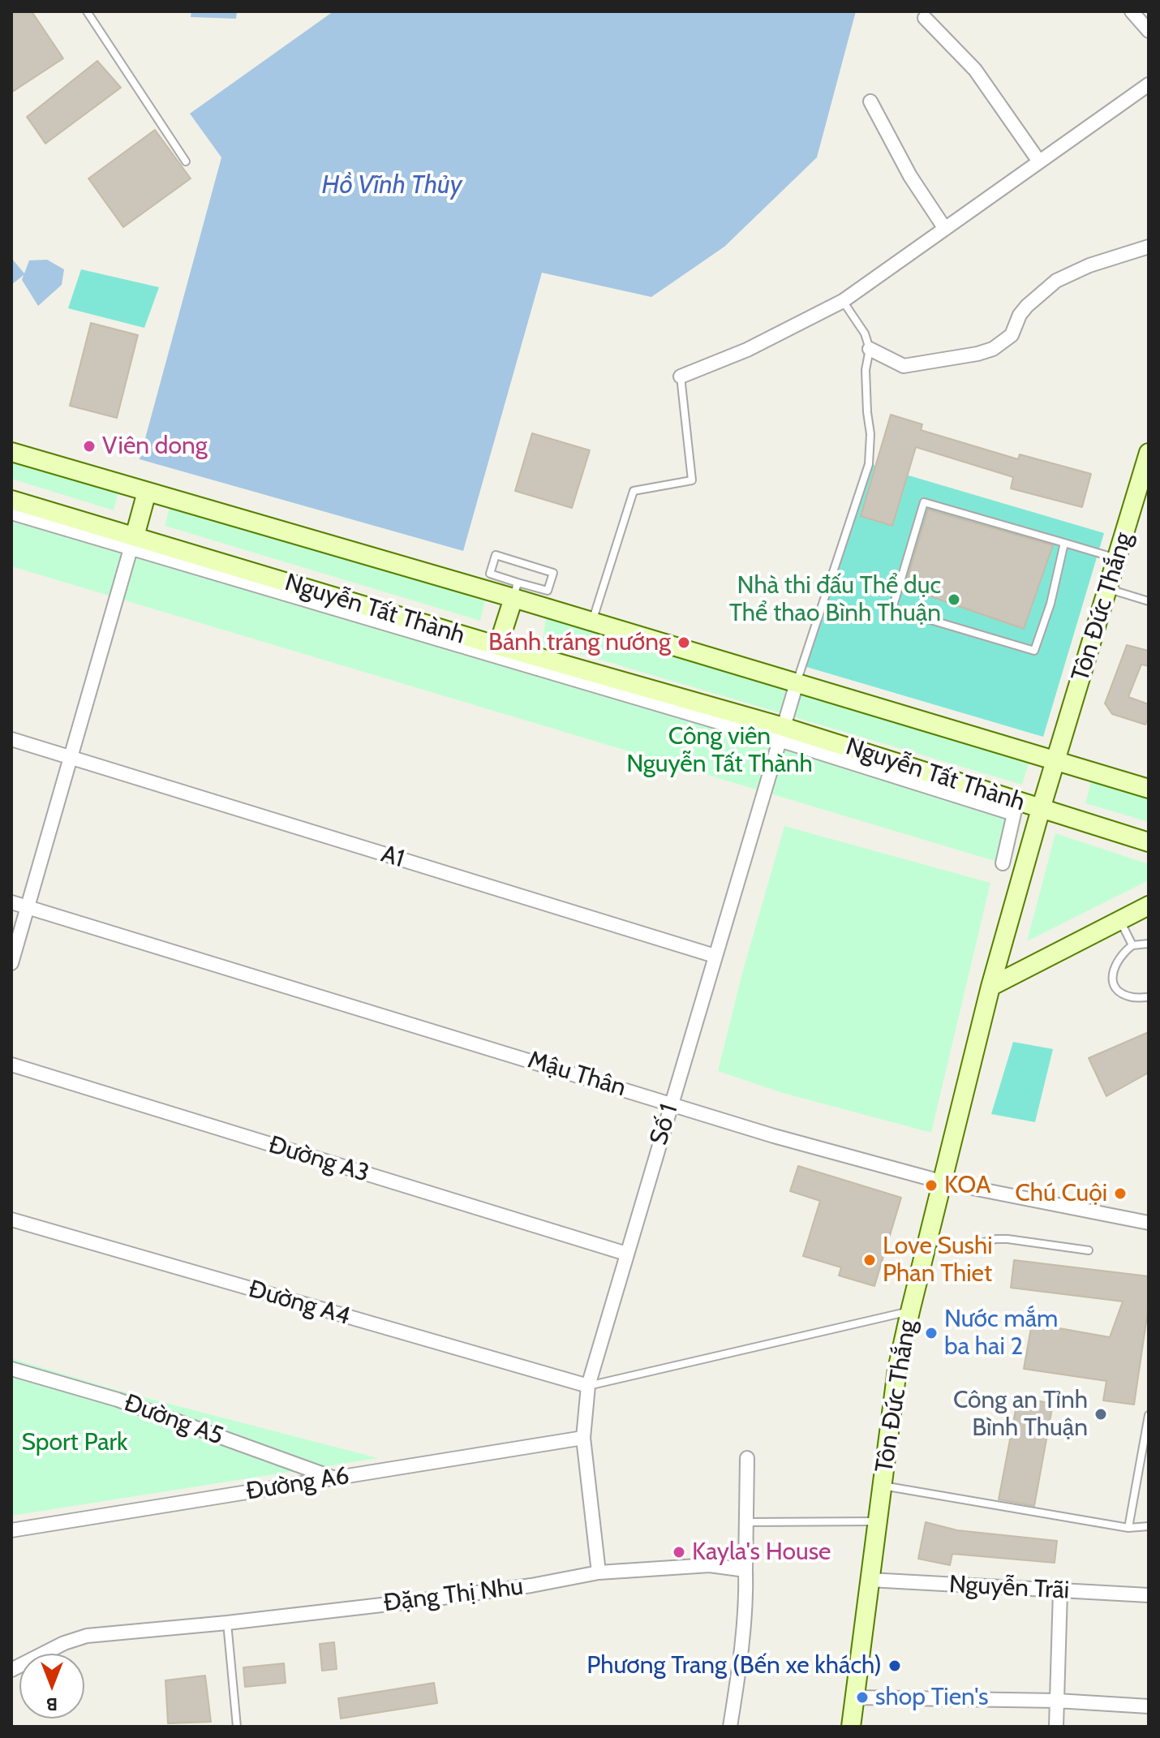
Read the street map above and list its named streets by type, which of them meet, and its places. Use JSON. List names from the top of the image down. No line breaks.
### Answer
{"streets":{"street":["Tôn Đức Thắng","Nguyễn Tất Thành","A1","Mậu Thân","Số 1","Đường A3","Đường A4","Đường A5","Đường A6","Nguyễn Trãi","Đặng Thị Nhu"]},"crossings":[["Tôn Đức Thắng","Nguyễn Tất Thành"],["Tôn Đức Thắng","Mậu Thân"],["Tôn Đức Thắng","Nguyễn Trãi"],["Nguyễn Tất Thành","Số 1"],["A1","Số 1"],["Mậu Thân","Số 1"],["Số 1","Đường A3"],["Số 1","Đường A4"],["Số 1","Đường A6"],["Số 1","Đặng Thị Nhu"],["Đường A5","Đường A6"]],"water":["Hồ Vĩnh Thủy"],"parks":["Công viên Nguyễn Tất Thành","Sport Park"],"places":["Viên dong","Nhà thi đấu Thể dục Thể thao Bình Thuận","Bánh tráng nướng","KOA","Chú Cuội","Love Sushi Phan Thiet","Nước mắm ba hai 2","Công an Tỉnh Bình Thuận","Kayla's House","Phương Trang (Bến xe khách)","shop Tien's"],"north":"bottom"}
